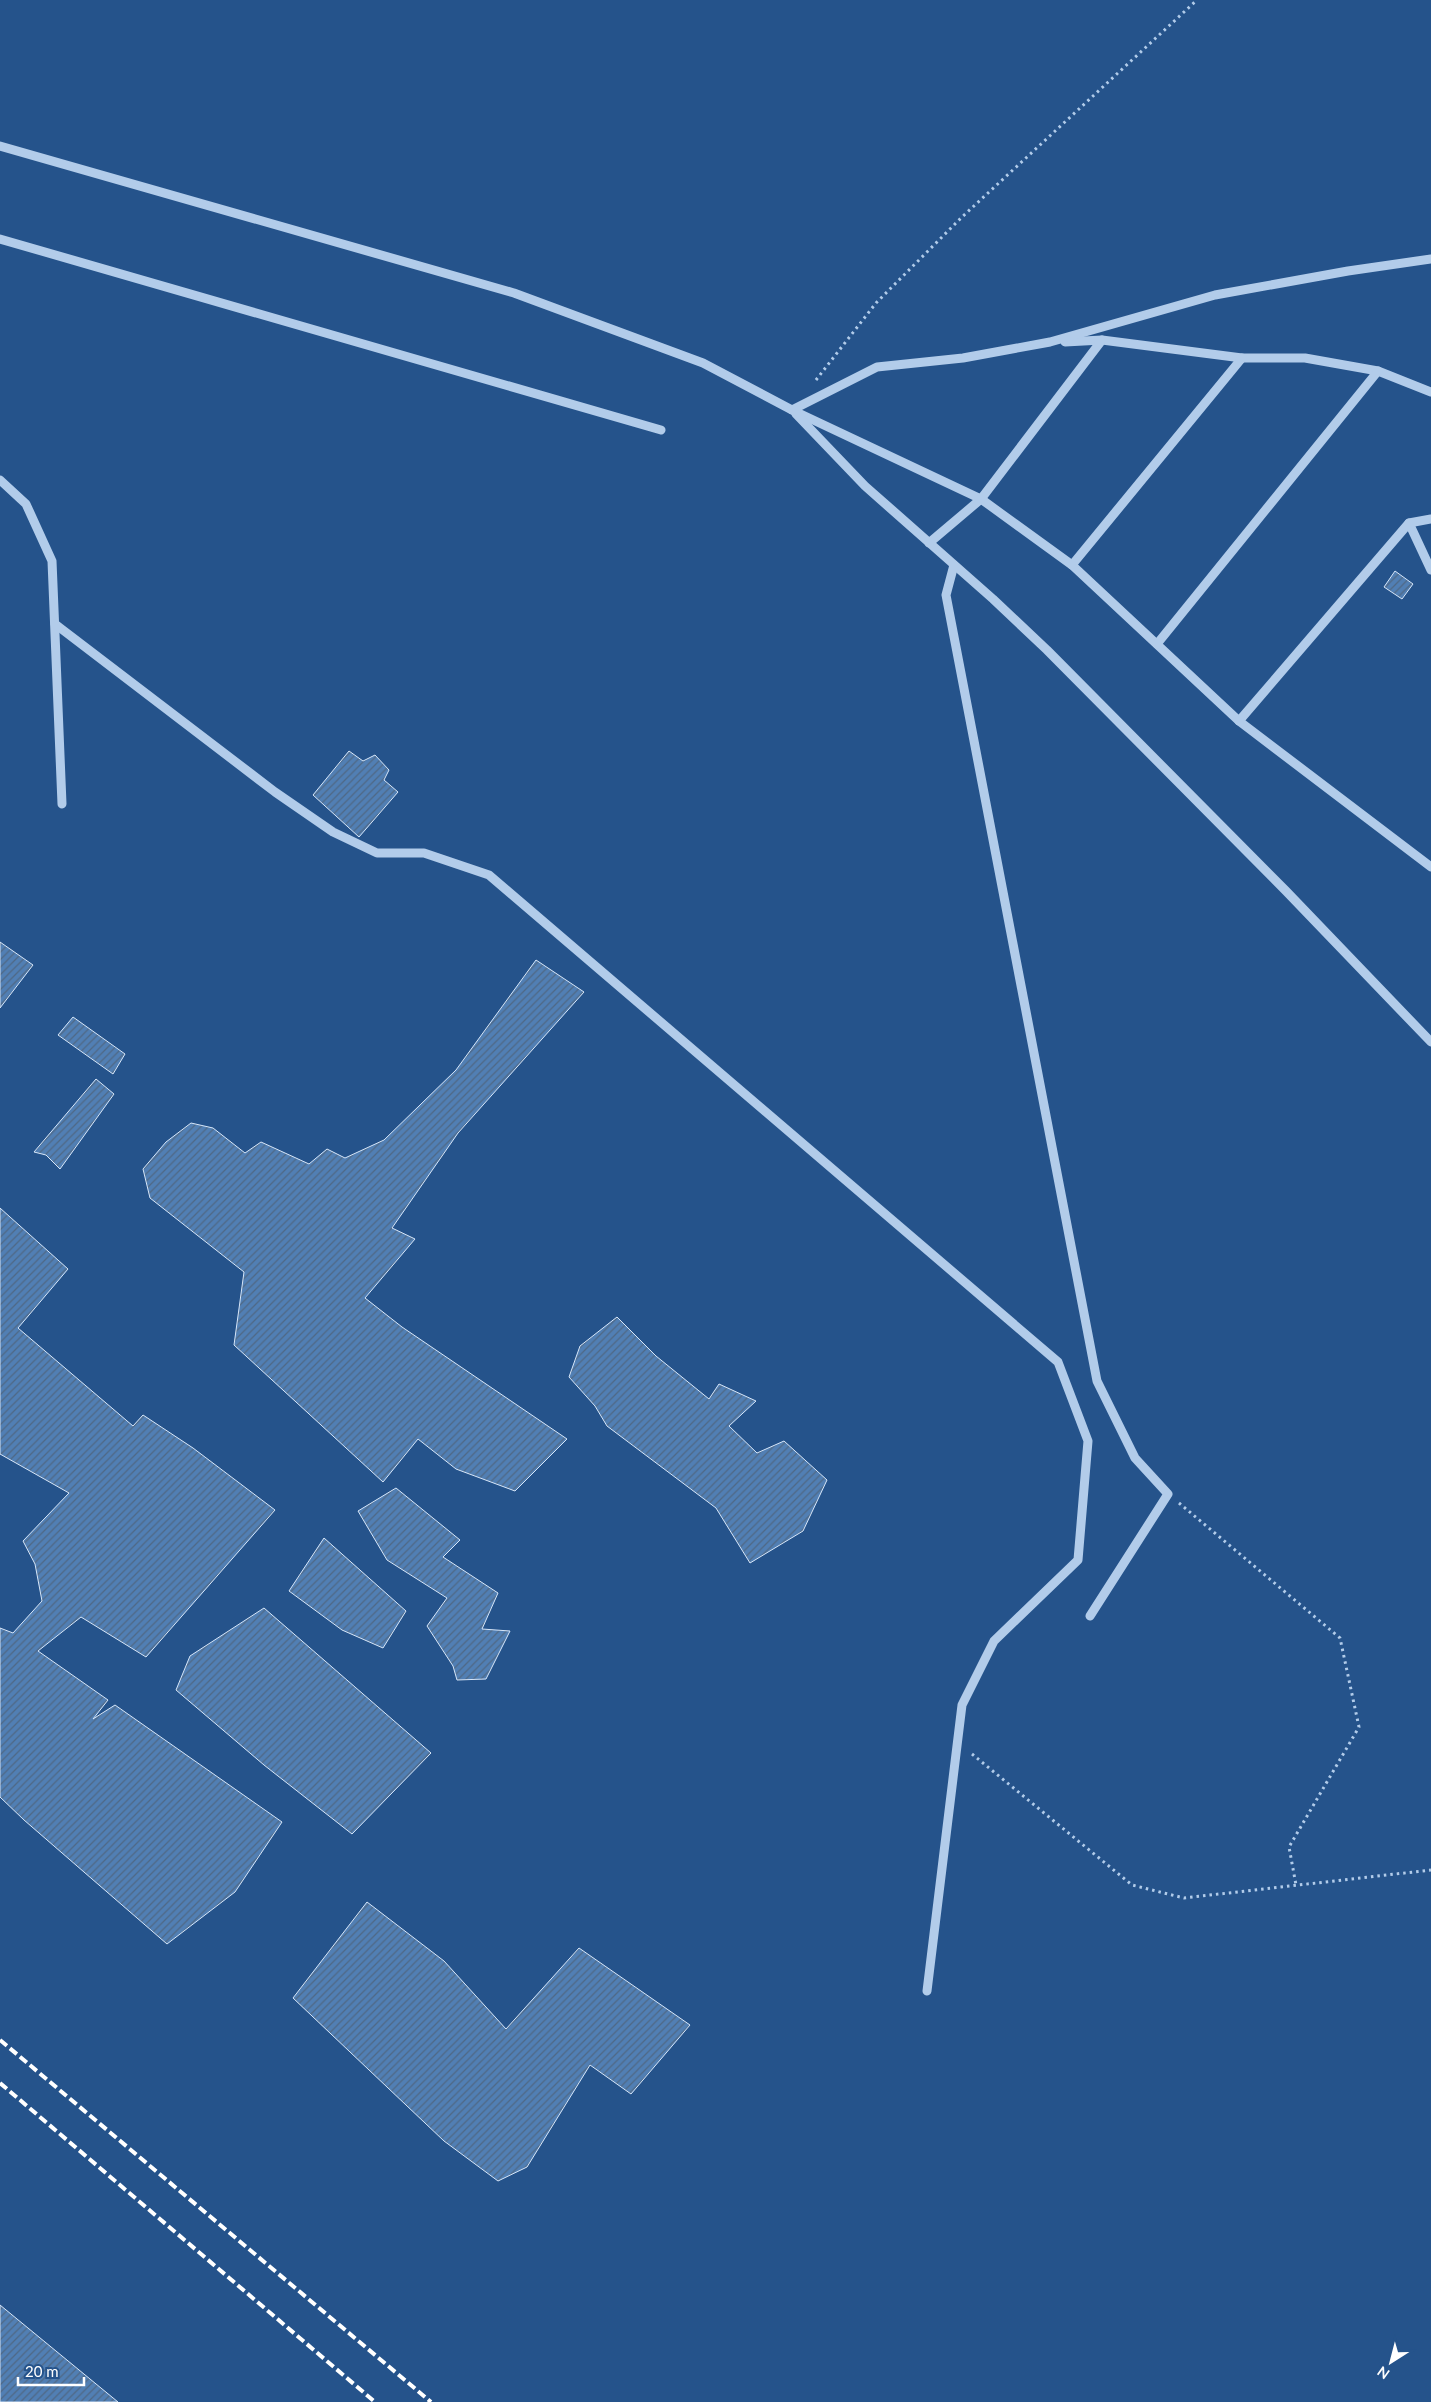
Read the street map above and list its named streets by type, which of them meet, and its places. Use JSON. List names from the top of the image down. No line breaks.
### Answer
{"scale_bar":"20 m","north":"bottom left"}
